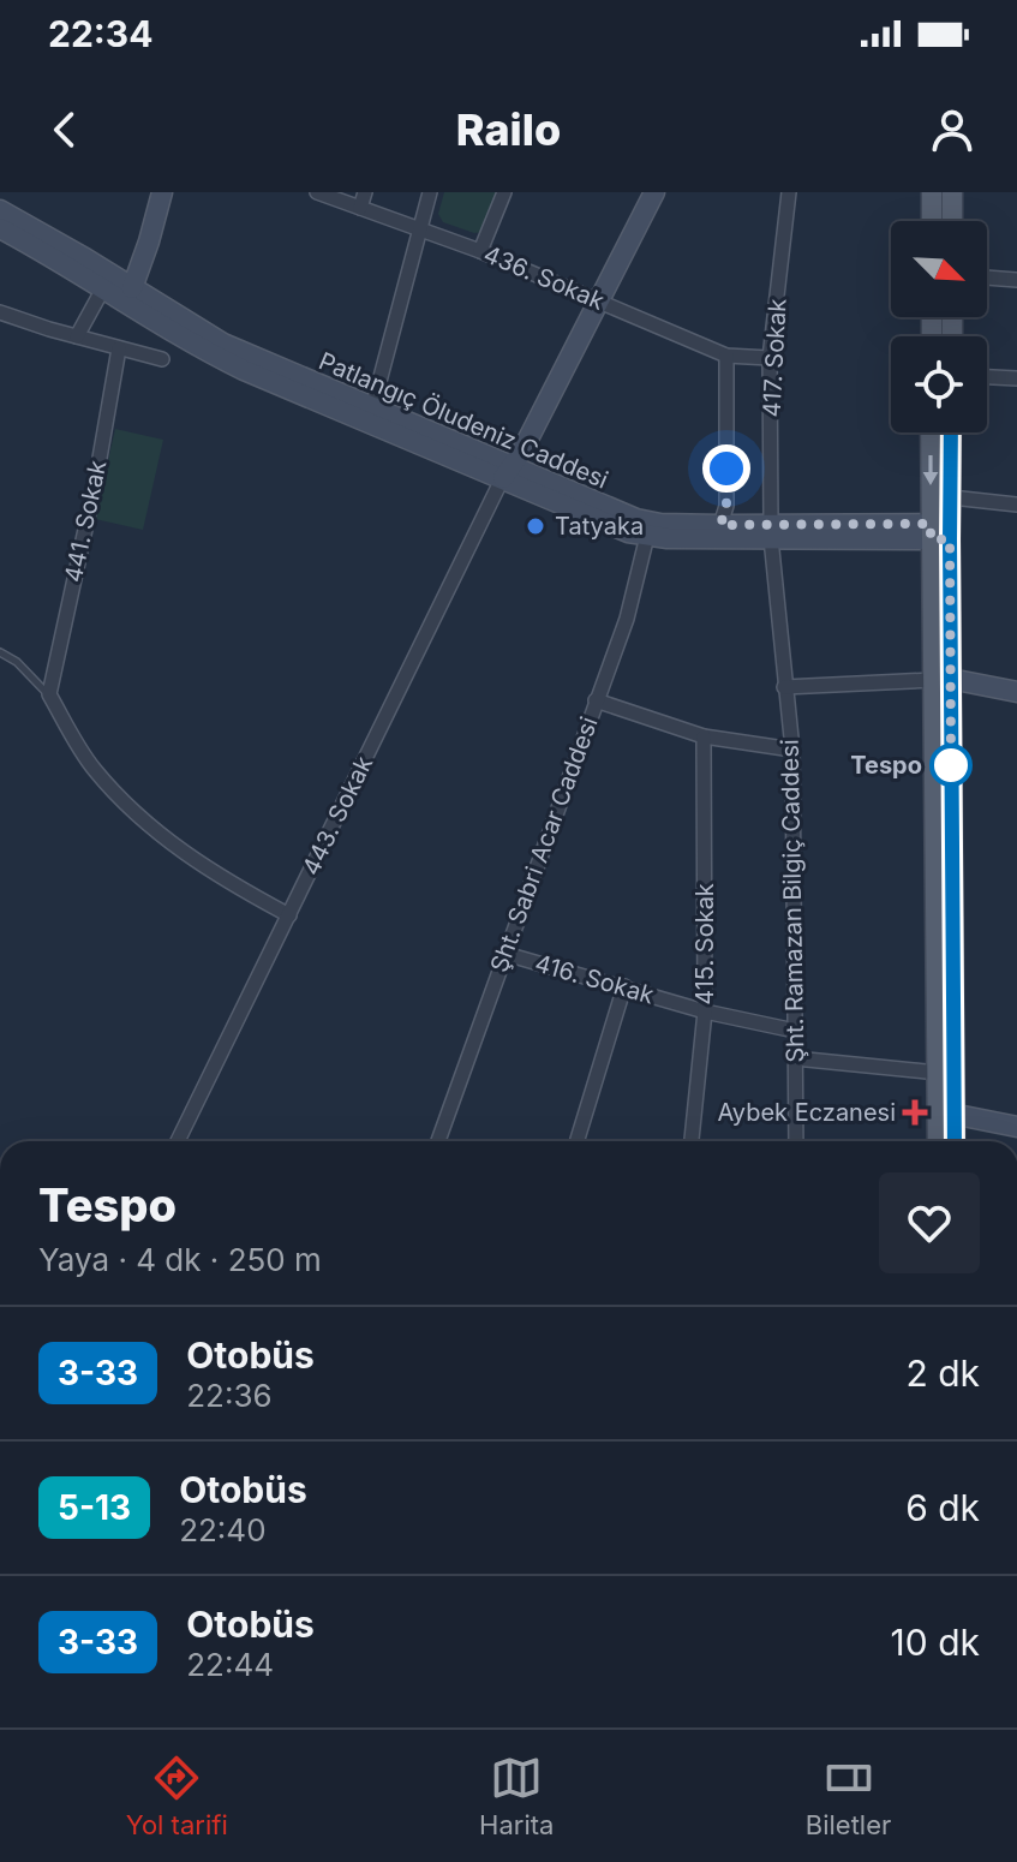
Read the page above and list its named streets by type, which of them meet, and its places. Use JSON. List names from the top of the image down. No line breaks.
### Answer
{"streets":{"main road":["Patlangıç Öludeniz Caddesi"],"street":["436. Sokak","417. Sokak","441. Sokak","443. Sokak","Şht. Sabri Acar Caddesi","Şht. Ramazan Bilgiç Caddesi","415. Sokak","416. Sokak"]},"crossings":[["436. Sokak","417. Sokak"],["417. Sokak","Patlangıç Öludeniz Caddesi"],["417. Sokak","Şht. Ramazan Bilgiç Caddesi"],["Patlangıç Öludeniz Caddesi","443. Sokak"],["Patlangıç Öludeniz Caddesi","Şht. Sabri Acar Caddesi"],["Patlangıç Öludeniz Caddesi","Şht. Ramazan Bilgiç Caddesi"],["Şht. Sabri Acar Caddesi","416. Sokak"],["Şht. Ramazan Bilgiç Caddesi","416. Sokak"],["415. Sokak","416. Sokak"]],"places":{"other":["Tatyaka","Tespo"],"health":["Aybek Eczanesi"]},"lines":["bus line 3-33"],"north":"bottom right","page":{"status":"22:34","header":"Railo","heading":["Tespo","Yaya · 4 dk · 250 m"],"list":[{"mark":"3-33","name":"Otobüs","note":"22:36","value":"2 dk"},{"mark":"5-13","name":"Otobüs","note":"22:40","value":"6 dk"},{"mark":"3-33","name":"Otobüs","note":"22:44","value":"10 dk"}],"tabs":["Yol tarifi","Harita","Biletler"]}}
